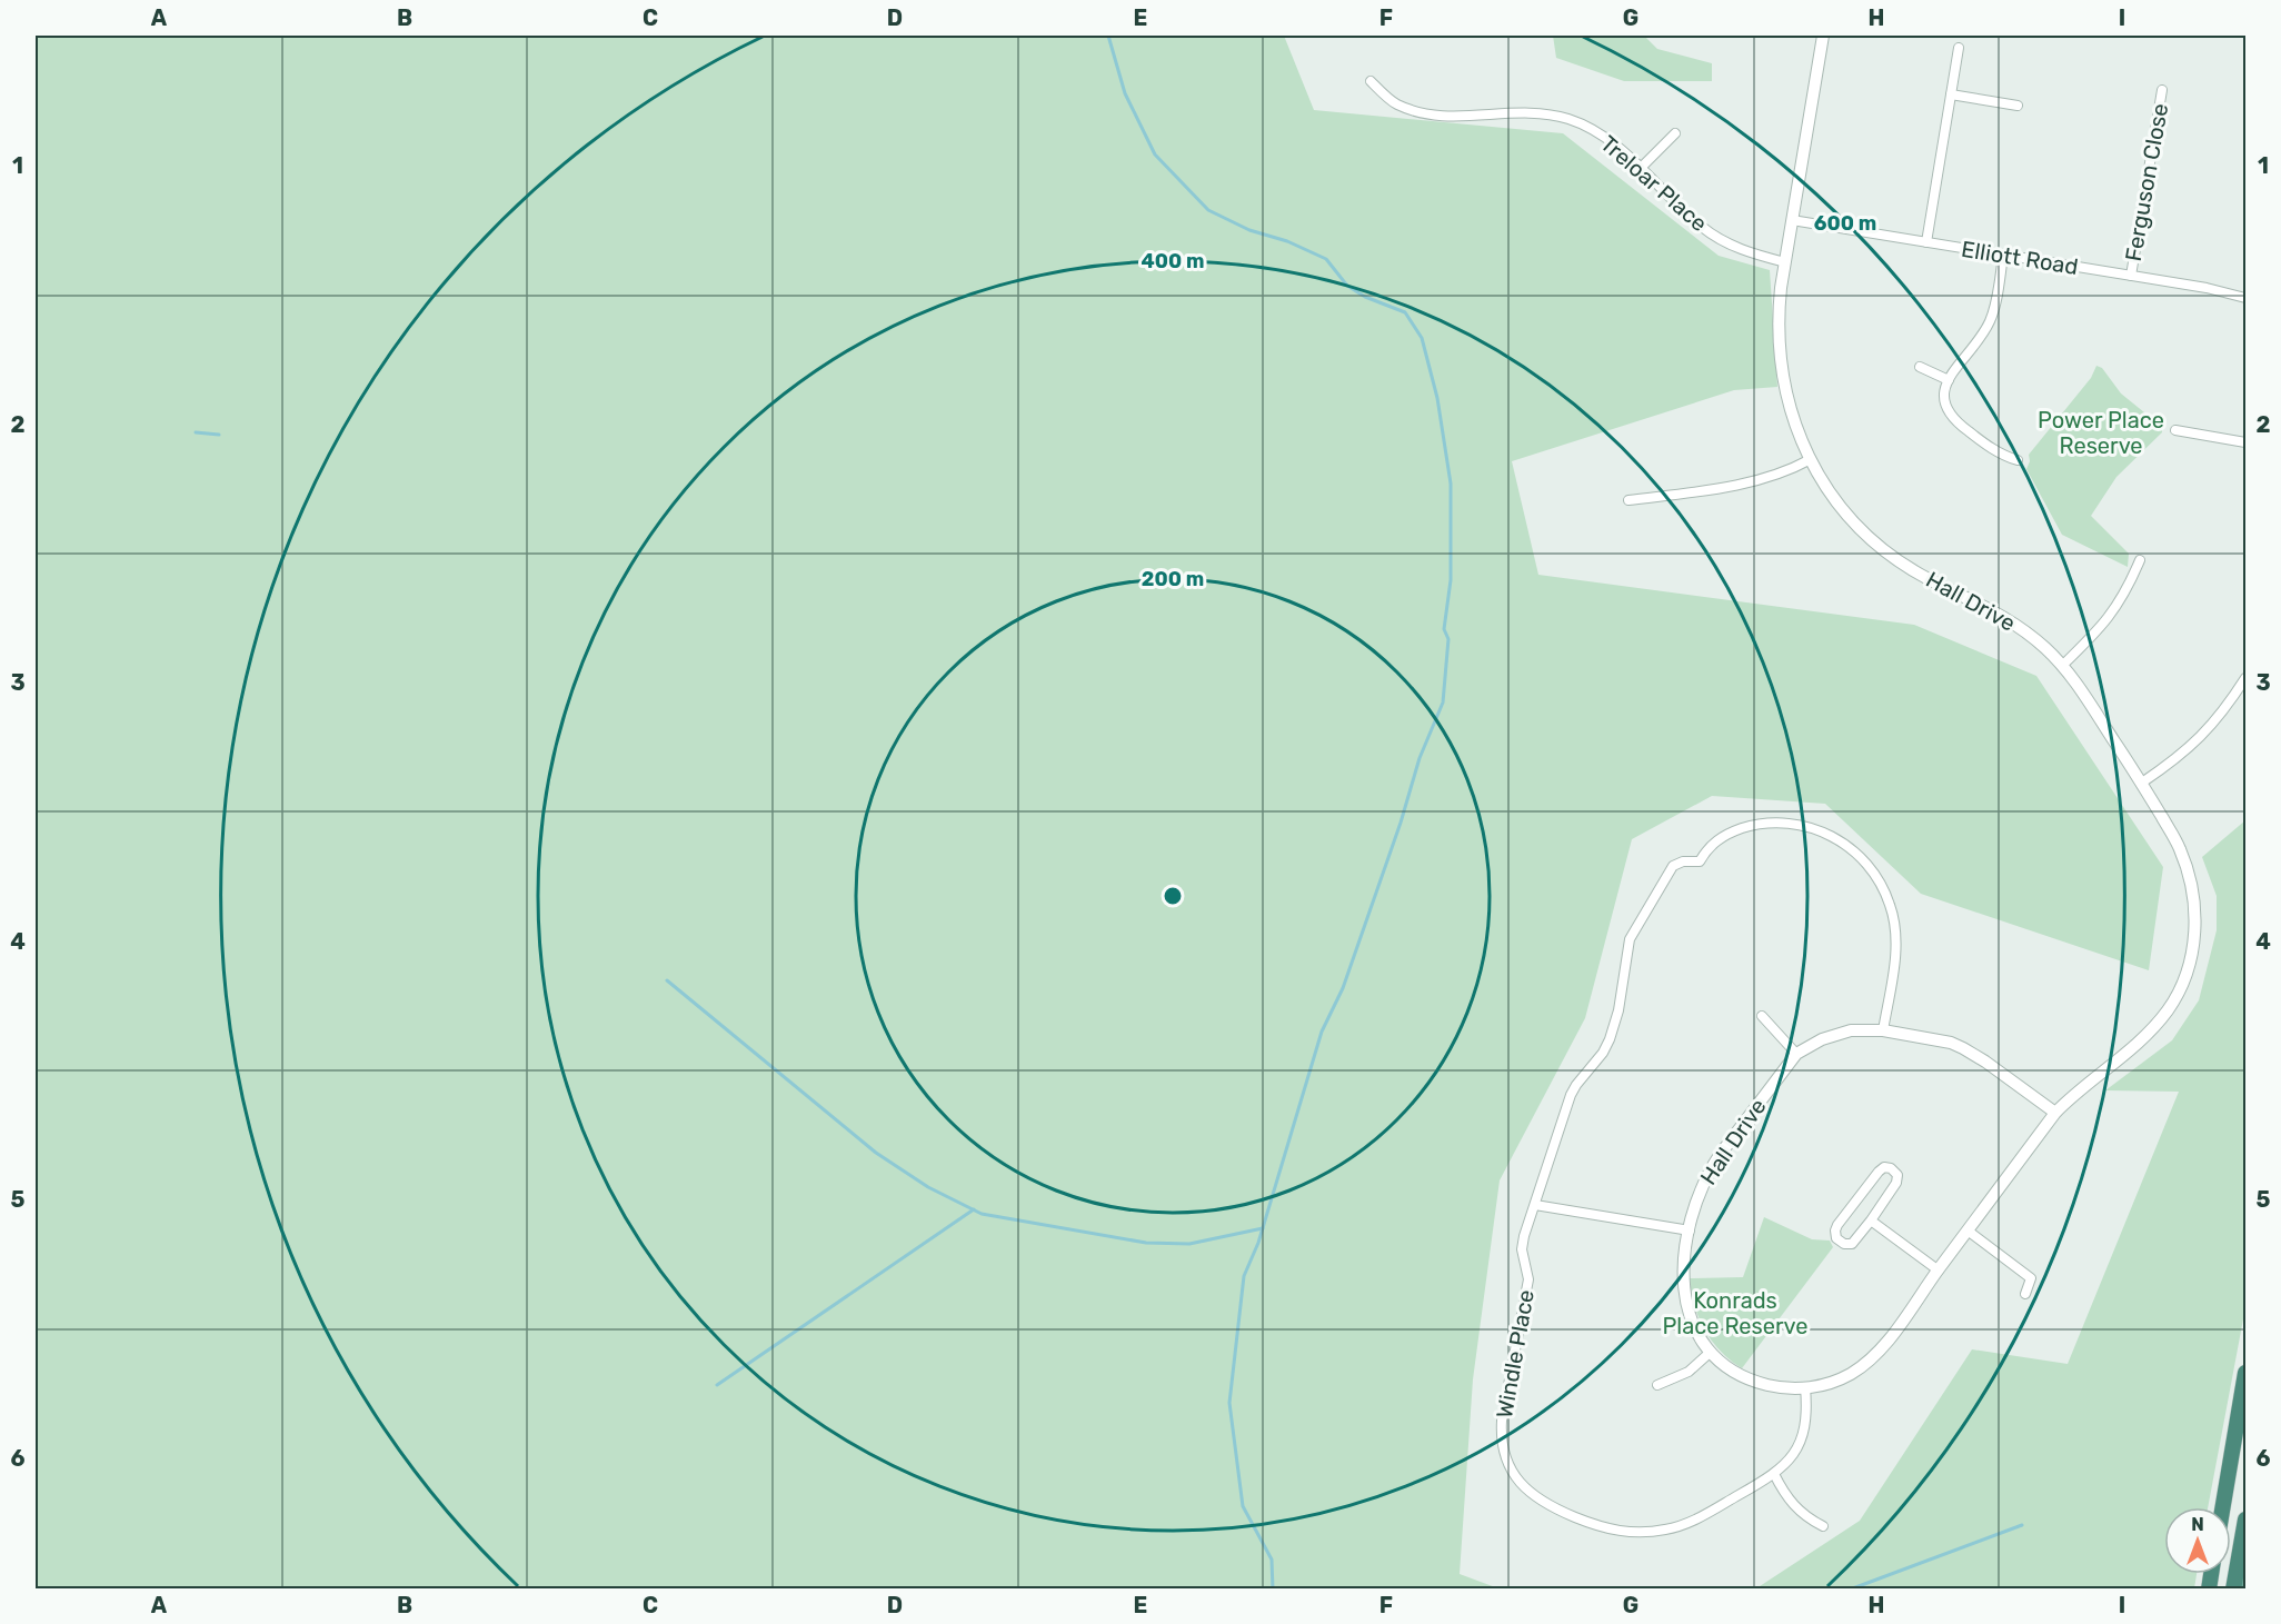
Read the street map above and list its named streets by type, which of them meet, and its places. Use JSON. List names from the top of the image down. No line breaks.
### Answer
{"streets":{"street":["Ferguson Close","Treloar Place","Elliott Road","Hall Drive","Windle Place"]},"crossings":[["Ferguson Close","Elliott Road"],["Treloar Place","Hall Drive"],["Elliott Road","Hall Drive"],["Hall Drive","Windle Place"]],"parks":["Power Place Reserve","Konrads Place Reserve"],"north":"top","grid":{"columns":["A","B","C","D","E","F","G","H","I"],"rows":["1","2","3","4","5","6"]},"rings":["600 m","400 m","200 m"]}
